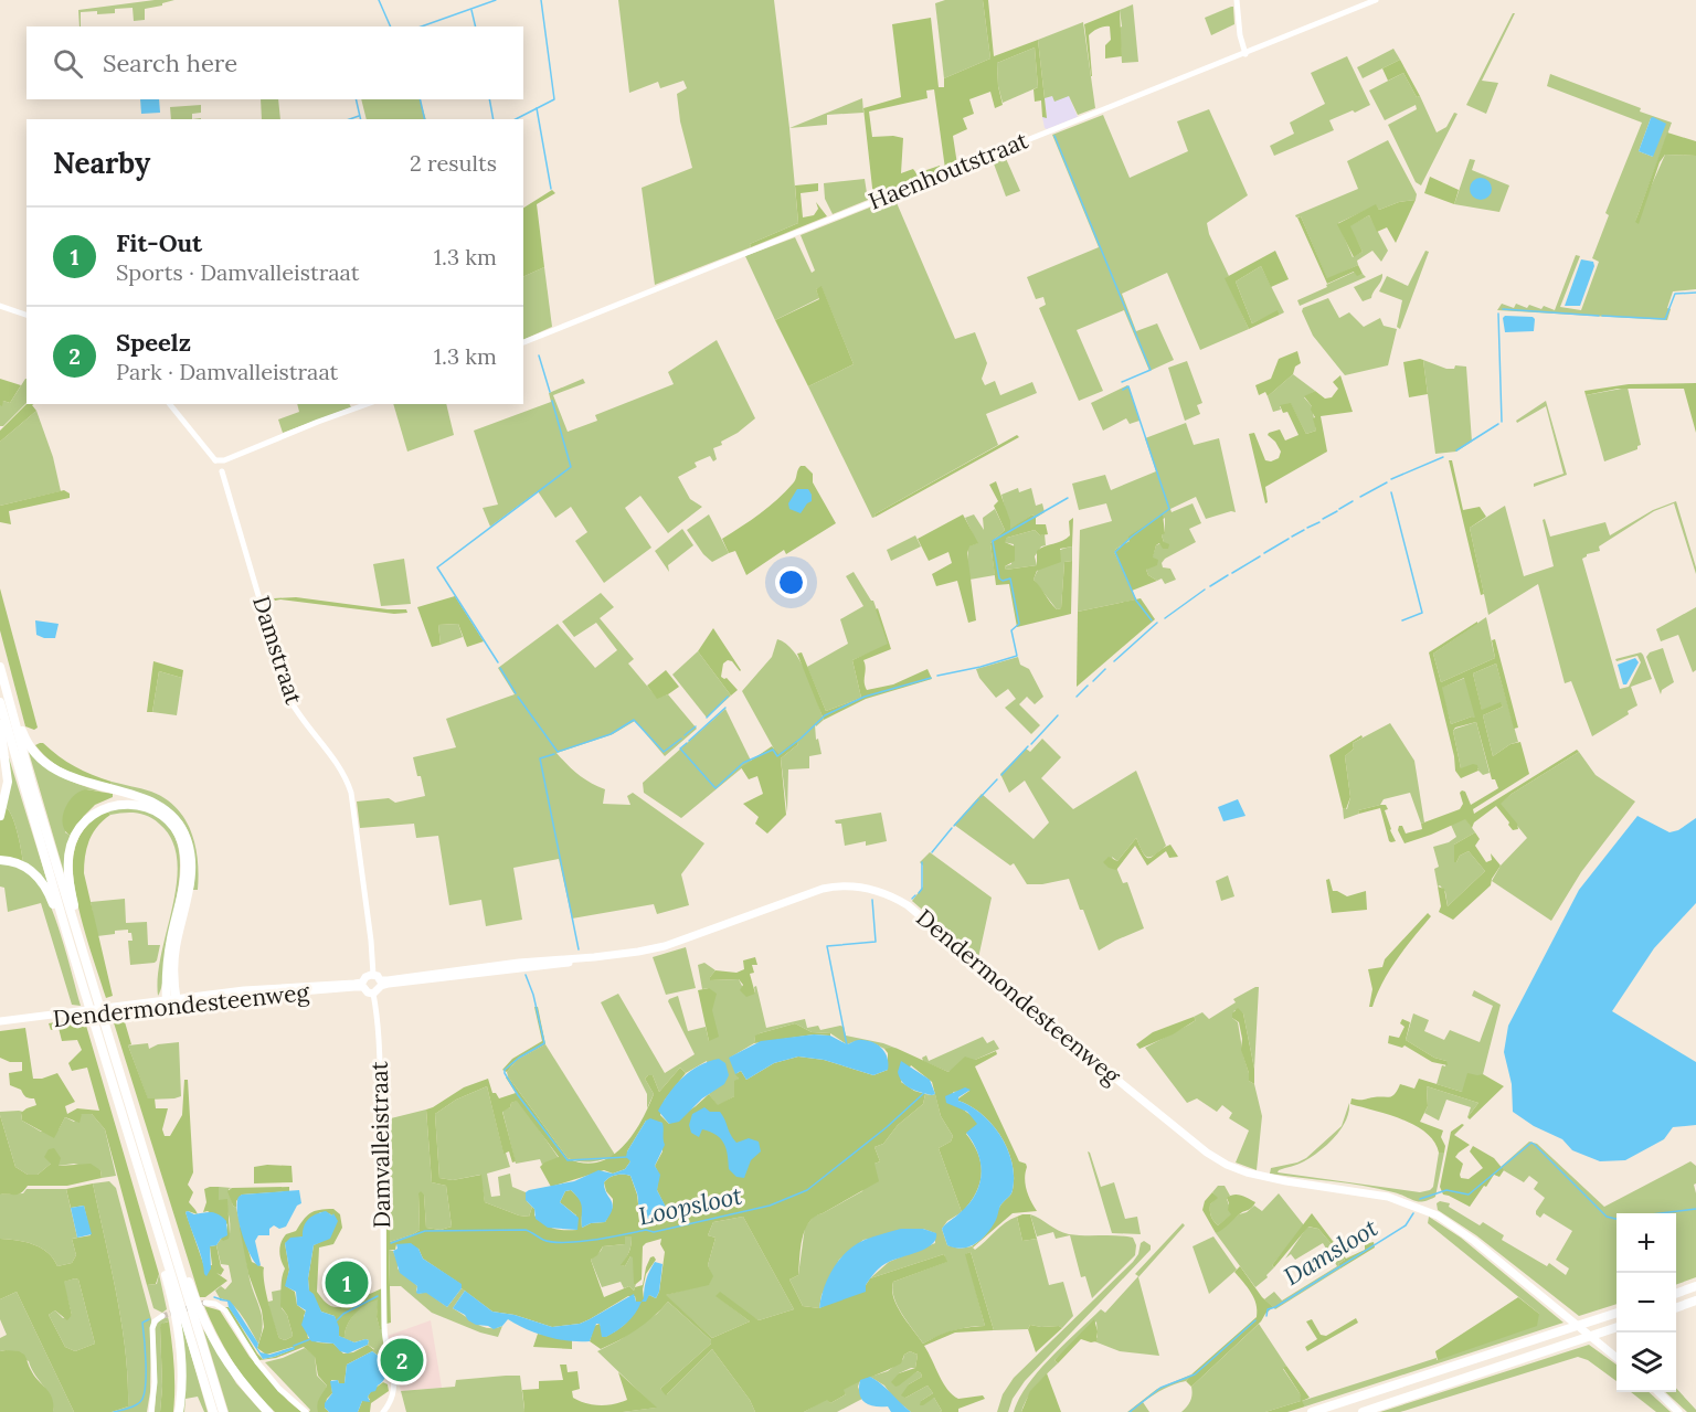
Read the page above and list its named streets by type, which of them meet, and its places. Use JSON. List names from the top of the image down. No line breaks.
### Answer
{"streets":{"main road":["Dendermondesteenweg"],"street":["Haenhoutstraat","Damstraat","Damvalleistraat"]},"crossings":[["Damstraat","Dendermondesteenweg"]],"water":["Loopsloot","Damsloot"],"page":{"search":"Search here","heading":["Nearby","2 results"],"list":[{"mark":"1","name":"Fit-Out","note":"Sports · Damvalleistraat","value":"1.3 km"},{"mark":"2","name":"Speelz","note":"Park · Damvalleistraat","value":"1.3 km"}],"map_buttons":["+","−"],"pins":["1","2"]}}
